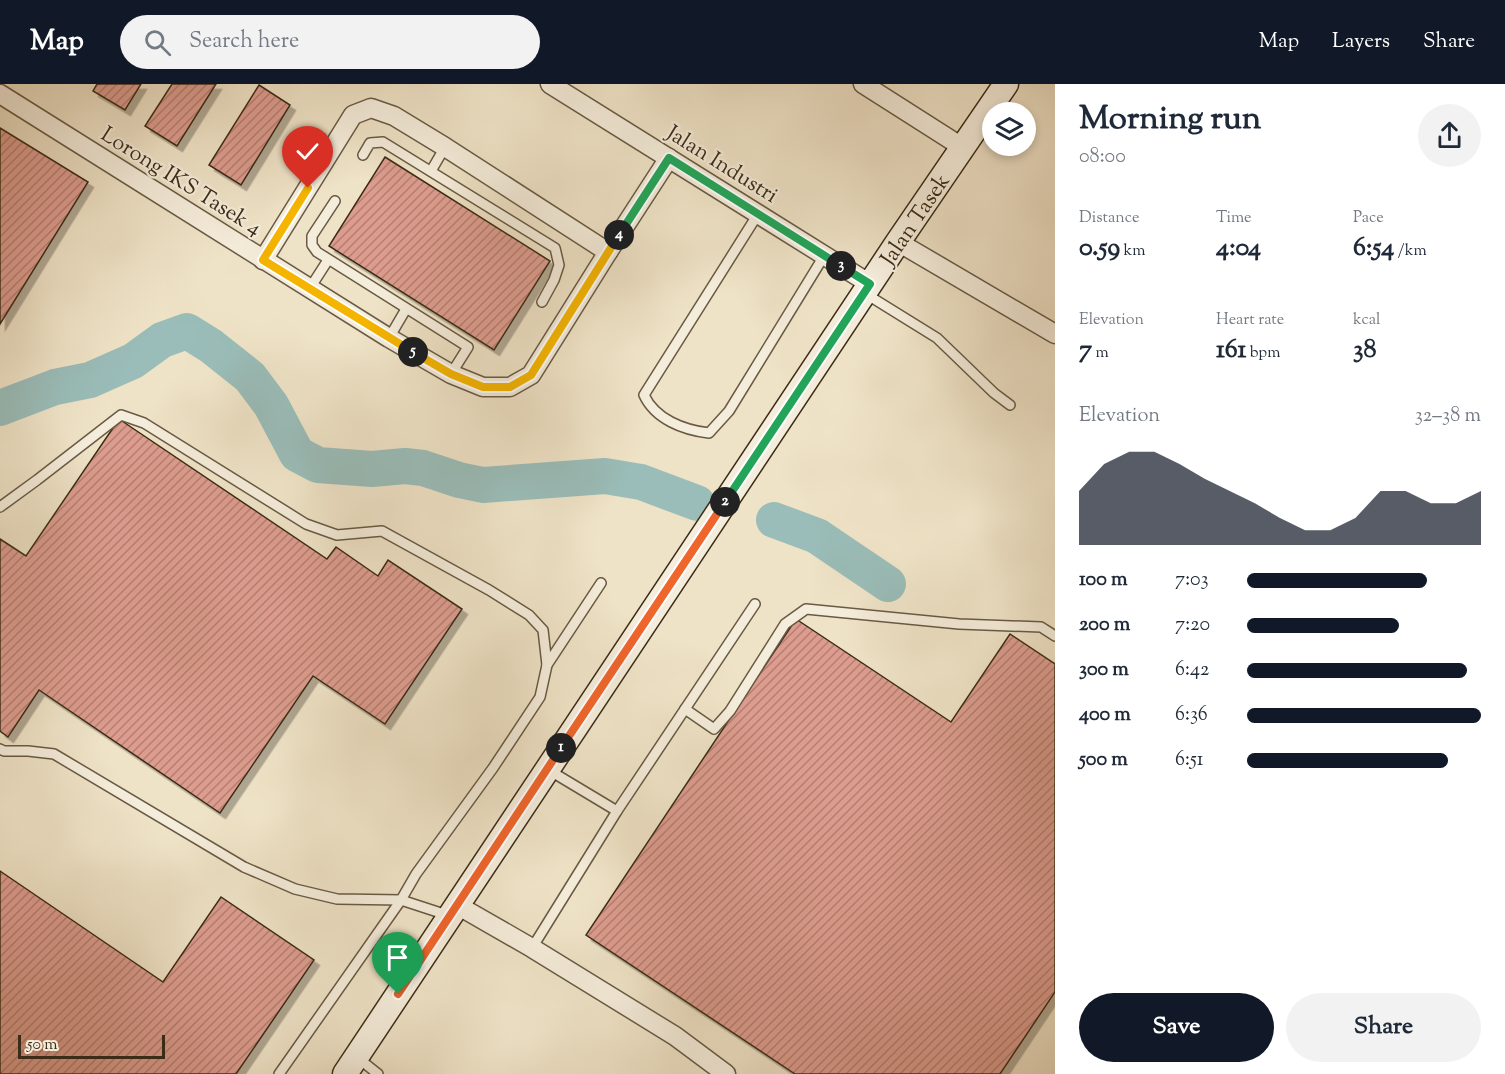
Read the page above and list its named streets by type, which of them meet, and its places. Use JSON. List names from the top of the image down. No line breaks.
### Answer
{"streets":{"main road":["Jalan Tasek"],"street":["Jalan Industri","Lorong IKS Tasek 4"]},"crossings":[["Jalan Industri","Jalan Tasek"]],"scale_bar":"50 m","page":{"header":"Map","search":"Search here","nav":["Map","Layers","Share"],"heading":["Morning run","08:00"],"stats":[["Distance","0.59 km"],["Time","4:04"],["Pace","6:54 /km"],["Elevation","7 m"],["Heart rate","161 bpm"],["kcal","38"]],"pins":["4","3","5","2","1"],"chart":["Elevation","32–38 m"],"list":[{"name":"100 m","note":"7:03"},{"name":"200 m","note":"7:20"},{"name":"300 m","note":"6:42"},{"name":"400 m","note":"6:36"},{"name":"500 m","note":"6:51"}],"buttons":["Save","Share"],"scale":"50 m"}}
